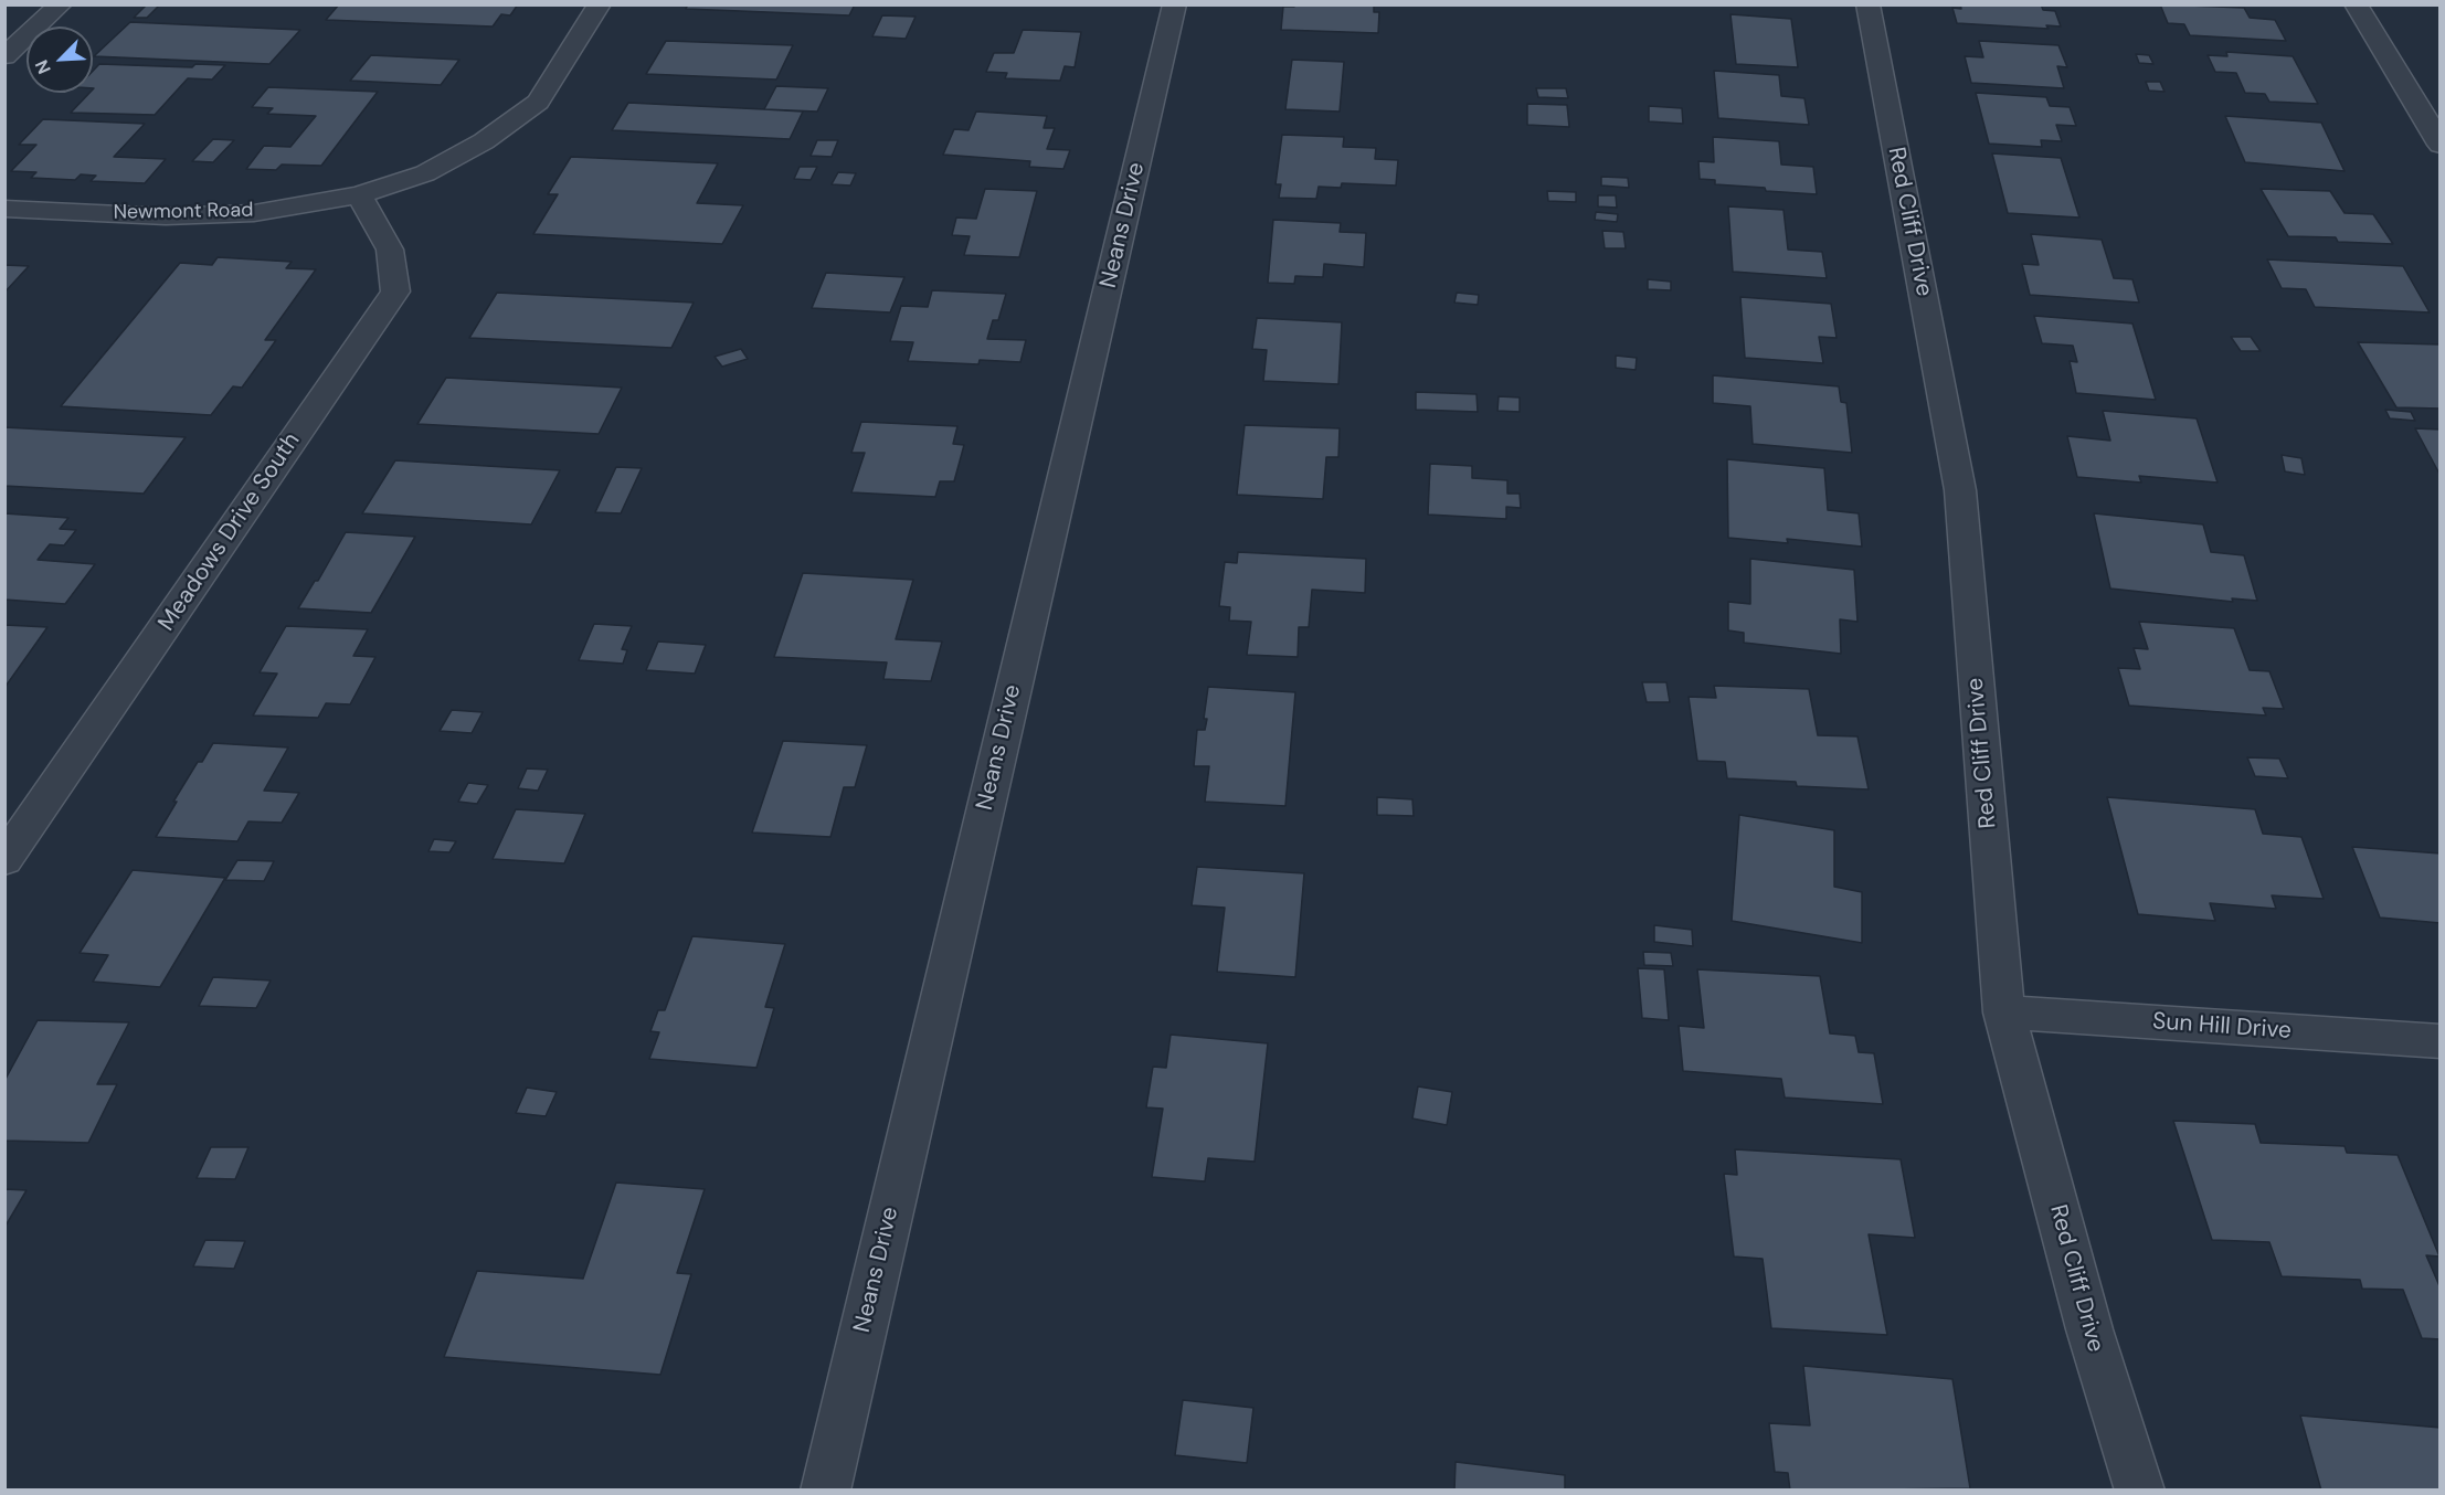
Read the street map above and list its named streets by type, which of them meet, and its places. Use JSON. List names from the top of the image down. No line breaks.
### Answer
{"streets":{"street":["Newmont Road","Red Cliff Drive","Neans Drive","Meadows Drive South","Sun Hill Drive"]},"crossings":[["Newmont Road","Meadows Drive South"],["Red Cliff Drive","Sun Hill Drive"]],"north":"bottom left"}
